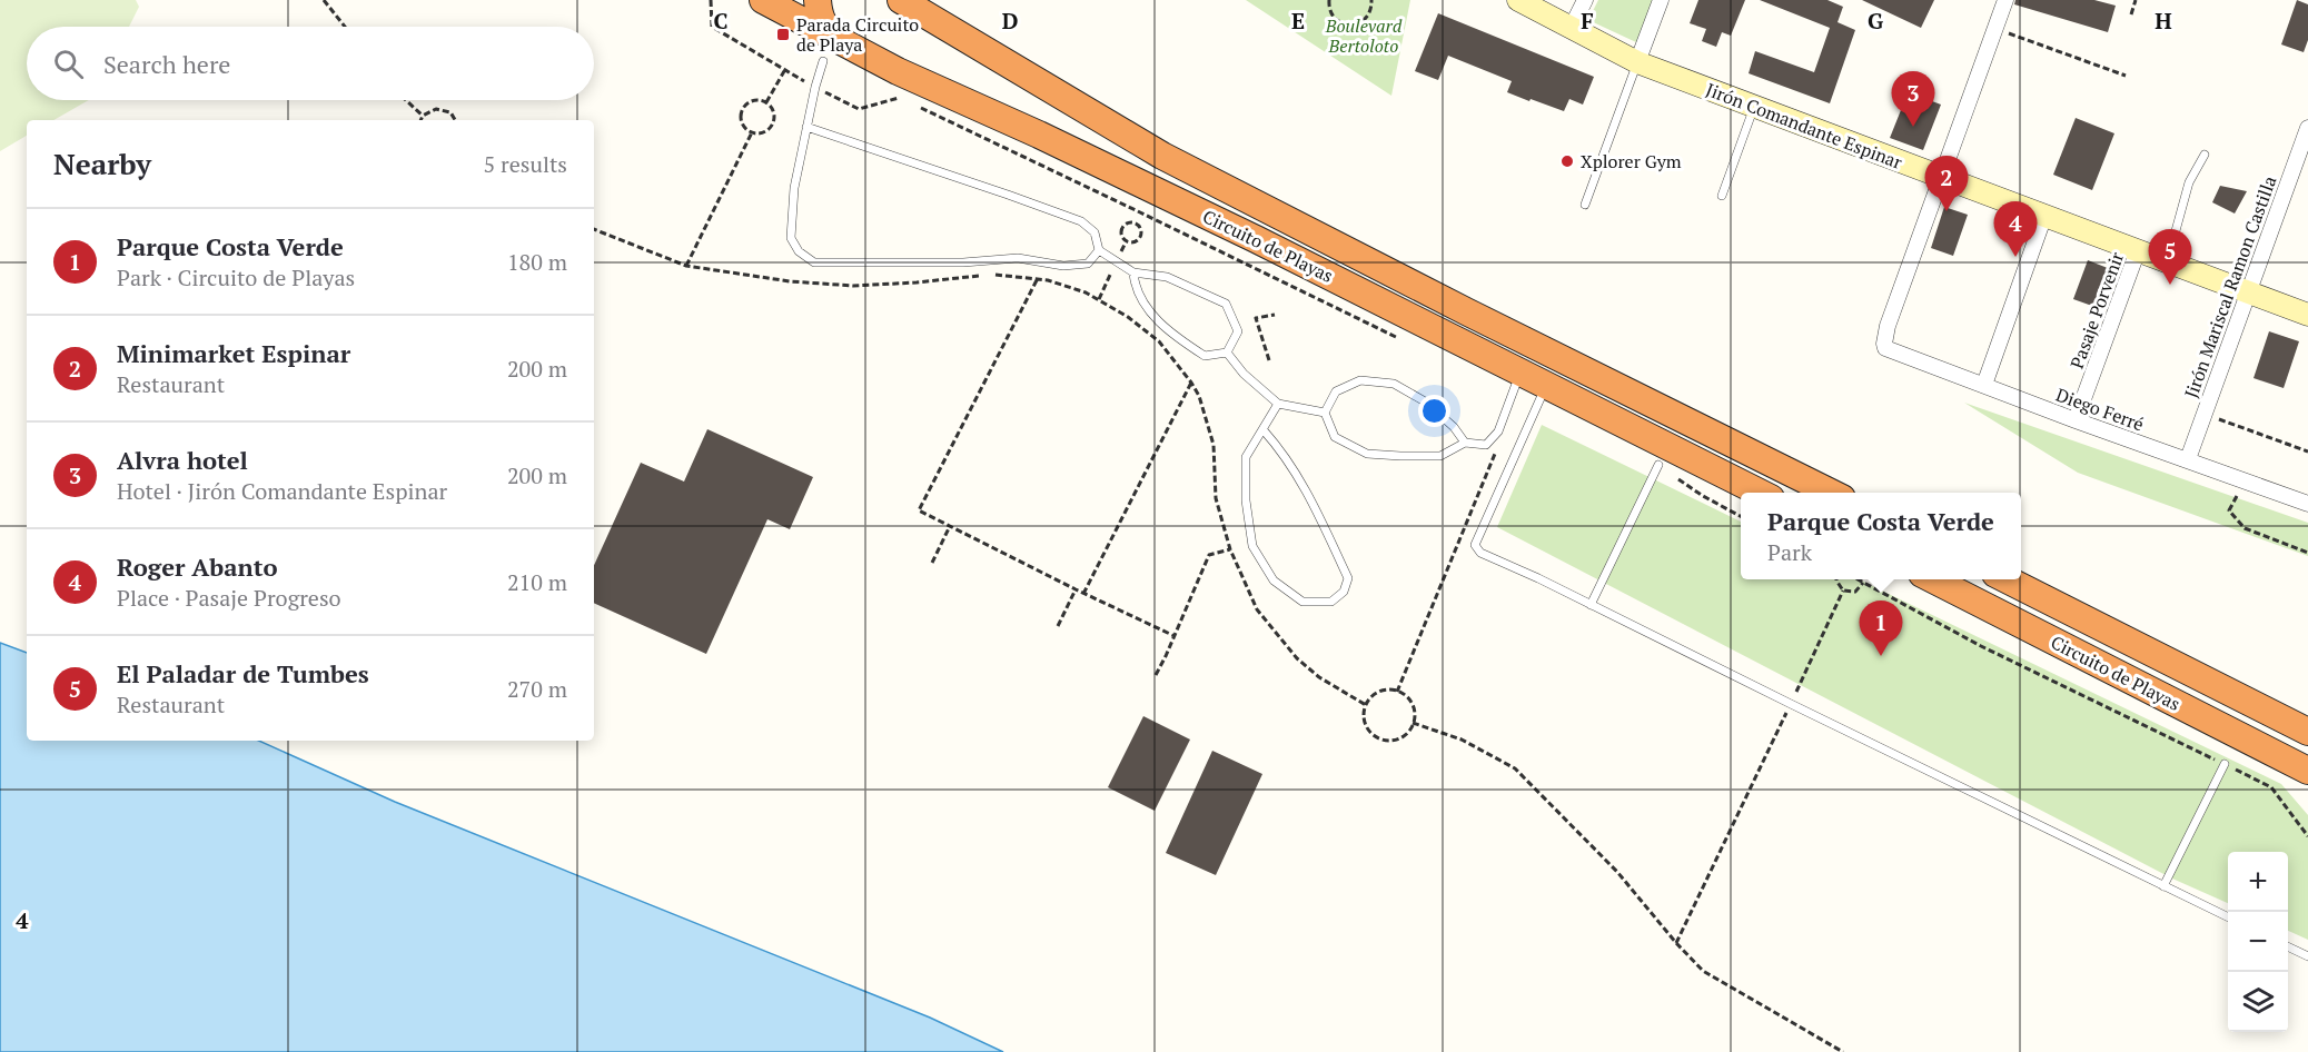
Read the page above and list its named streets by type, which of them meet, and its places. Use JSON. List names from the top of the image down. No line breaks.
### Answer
{"streets":{"highway":["Circuito de Playas"],"main road":["Jirón Comandante Espinar"],"street":["Jirón Mariscal Ramon Castilla","Pasaje Porvenir","Diego Ferré"]},"crossings":[["Jirón Comandante Espinar","Jirón Mariscal Ramon Castilla"],["Jirón Comandante Espinar","Pasaje Porvenir"],["Jirón Comandante Espinar","Diego Ferré"],["Jirón Mariscal Ramon Castilla","Diego Ferré"],["Pasaje Porvenir","Diego Ferré"]],"parks":["Boulevard Bertoloto"],"places":{"transit":["Parada Circuito de Playa"],"other":["Xplorer Gym"]},"page":{"search":"Search here","pins":["3","2","4","5","1"],"heading":["Nearby","5 results"],"list":[{"mark":"1","name":"Parque Costa Verde","note":"Park · Circuito de Playas","value":"180 m"},{"mark":"2","name":"Minimarket Espinar","note":"Restaurant","value":"200 m"},{"mark":"3","name":"Alvra hotel","note":"Hotel · Jirón Comandante Espinar","value":"200 m"},{"mark":"4","name":"Roger Abanto","note":"Place · Pasaje Progreso","value":"210 m"},{"mark":"5","name":"El Paladar de Tumbes","note":"Restaurant","value":"270 m"}],"popup":["Parque Costa Verde","Park"],"map_buttons":["+","−"]},"grid":{"columns":["C","D","E","F","G","H"],"rows":["4"]}}
